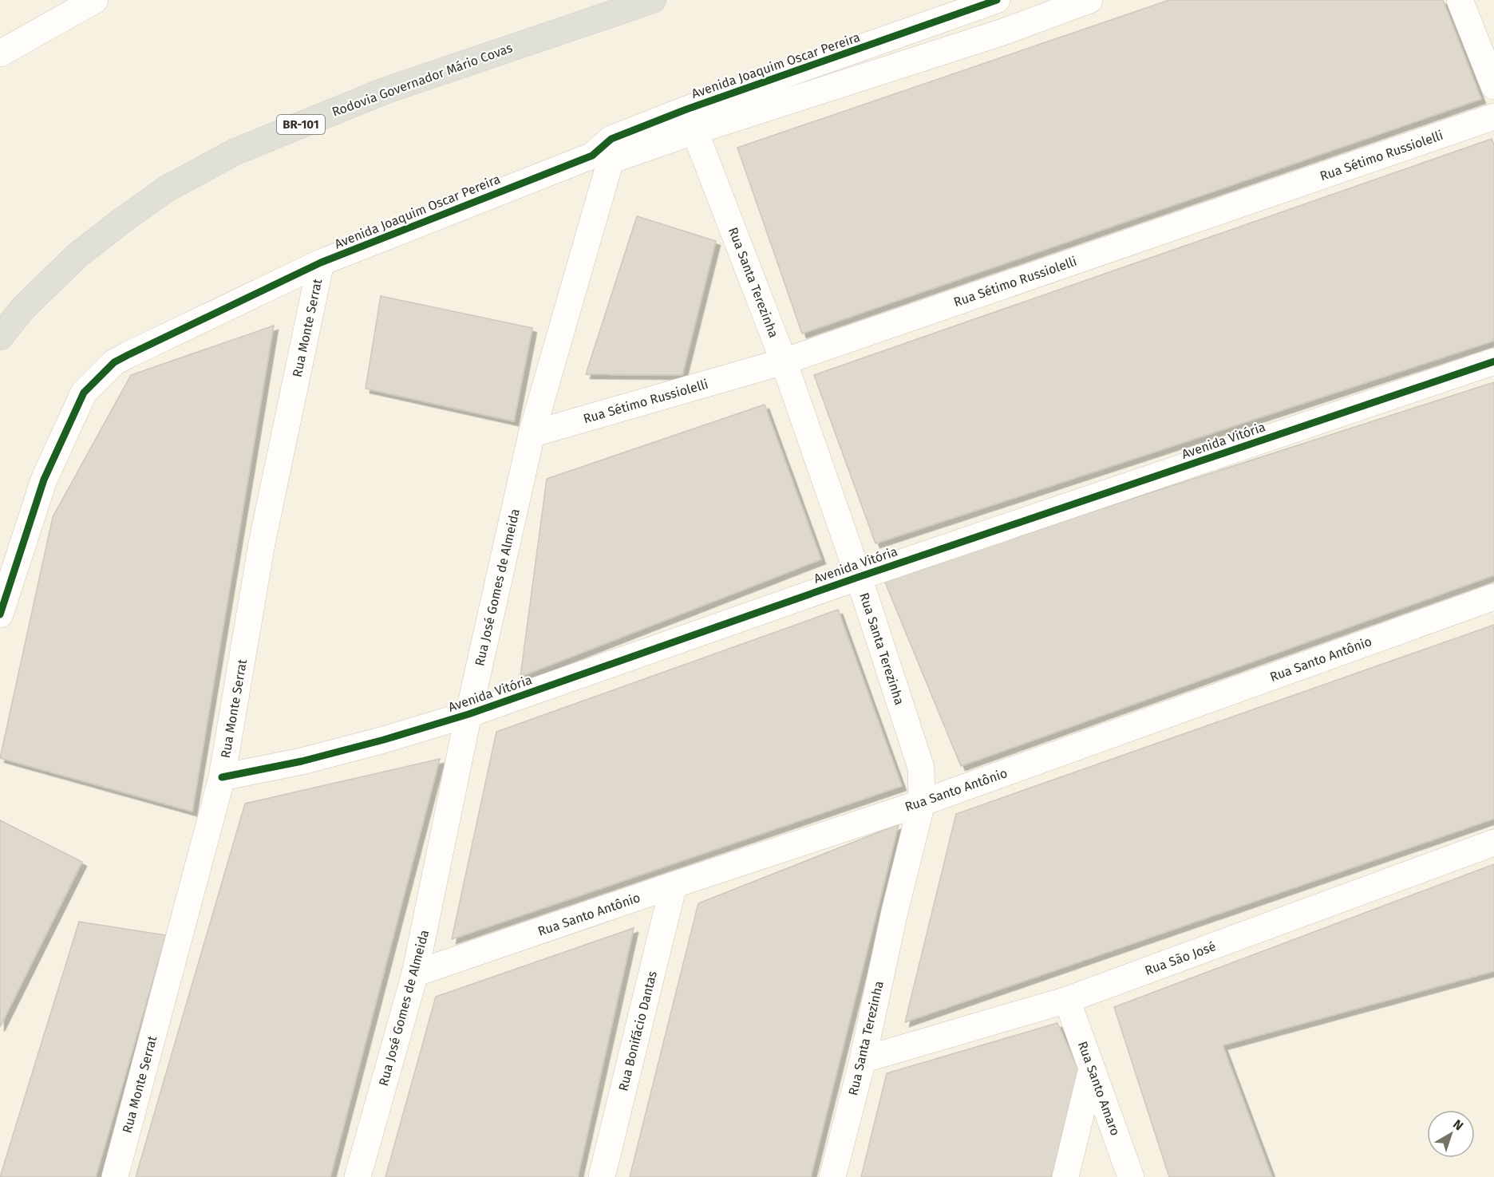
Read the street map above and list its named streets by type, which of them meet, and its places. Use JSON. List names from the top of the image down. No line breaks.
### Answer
{"streets":{"highway":["Rodovia Governador Mário Covas","BR-101"],"street":["Avenida Joaquim Oscar Pereira","Rua Sétimo Russiolelli","Rua Santa Terezinha","Rua Monte Serrat","Avenida Vitória","Rua José Gomes de Almeida","Rua Santo Antônio","Rua São José","Rua Bonifácio Dantas","Rua Santo Amaro"]},"crossings":[["Avenida Joaquim Oscar Pereira","Rua Santa Terezinha"],["Avenida Joaquim Oscar Pereira","Rua Monte Serrat"],["Avenida Joaquim Oscar Pereira","Rua José Gomes de Almeida"],["Rua Sétimo Russiolelli","Rua Santa Terezinha"],["Rua Sétimo Russiolelli","Rua José Gomes de Almeida"],["Rua Santa Terezinha","Avenida Vitória"],["Rua Santa Terezinha","Rua Santo Antônio"],["Rua Santa Terezinha","Rua São José"],["Rua Monte Serrat","Avenida Vitória"],["Avenida Vitória","Rua José Gomes de Almeida"],["Rua José Gomes de Almeida","Rua Santo Antônio"],["Rua Santo Antônio","Rua Bonifácio Dantas"],["Rua São José","Rua Santo Amaro"]],"north":"top right"}
